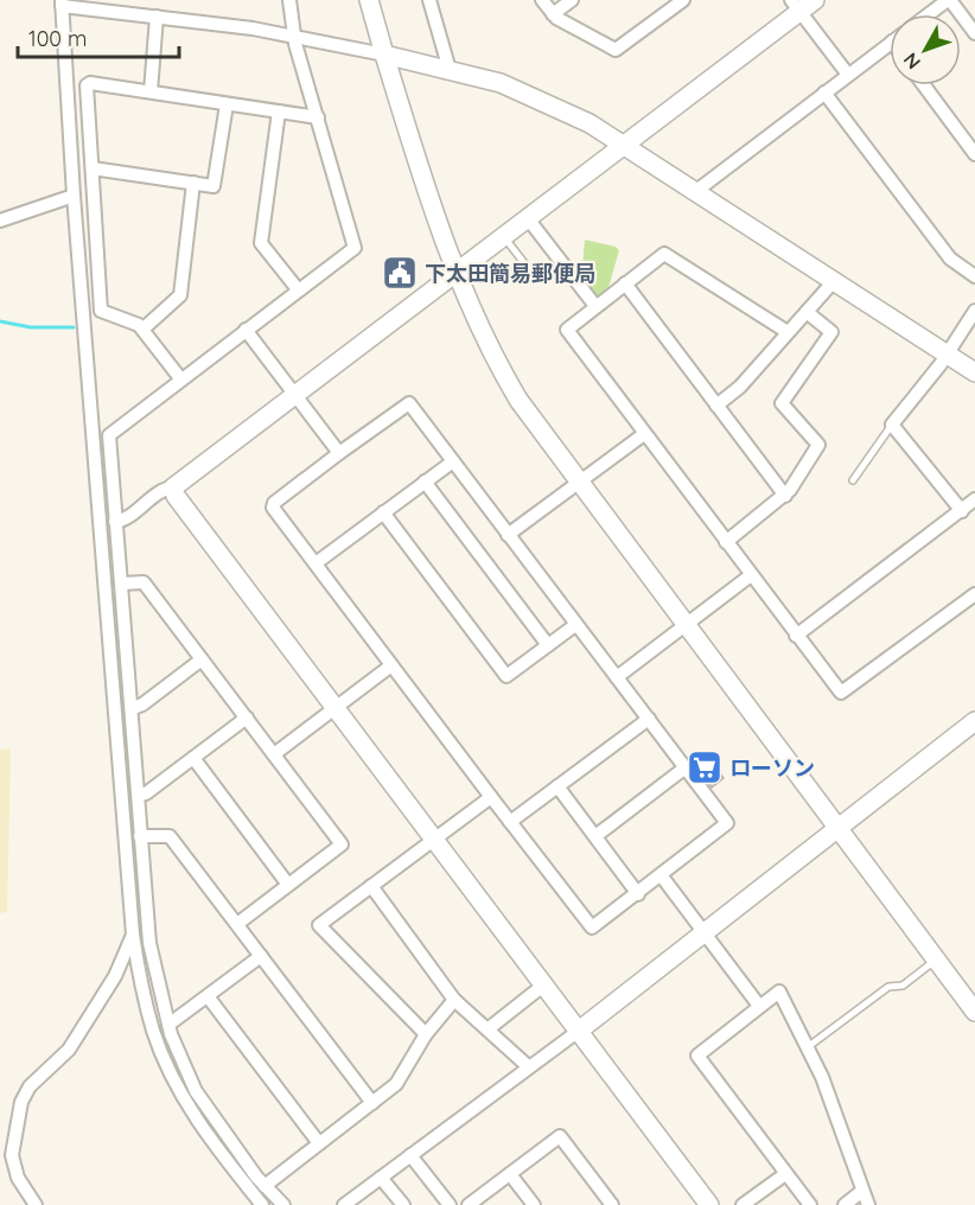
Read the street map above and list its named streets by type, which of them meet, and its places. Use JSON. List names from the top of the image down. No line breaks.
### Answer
{"places":{"public building":["下太田簡易郵便局"],"supermarket":["ローソン"]},"scale_bar":"100 m","north":"bottom left"}
